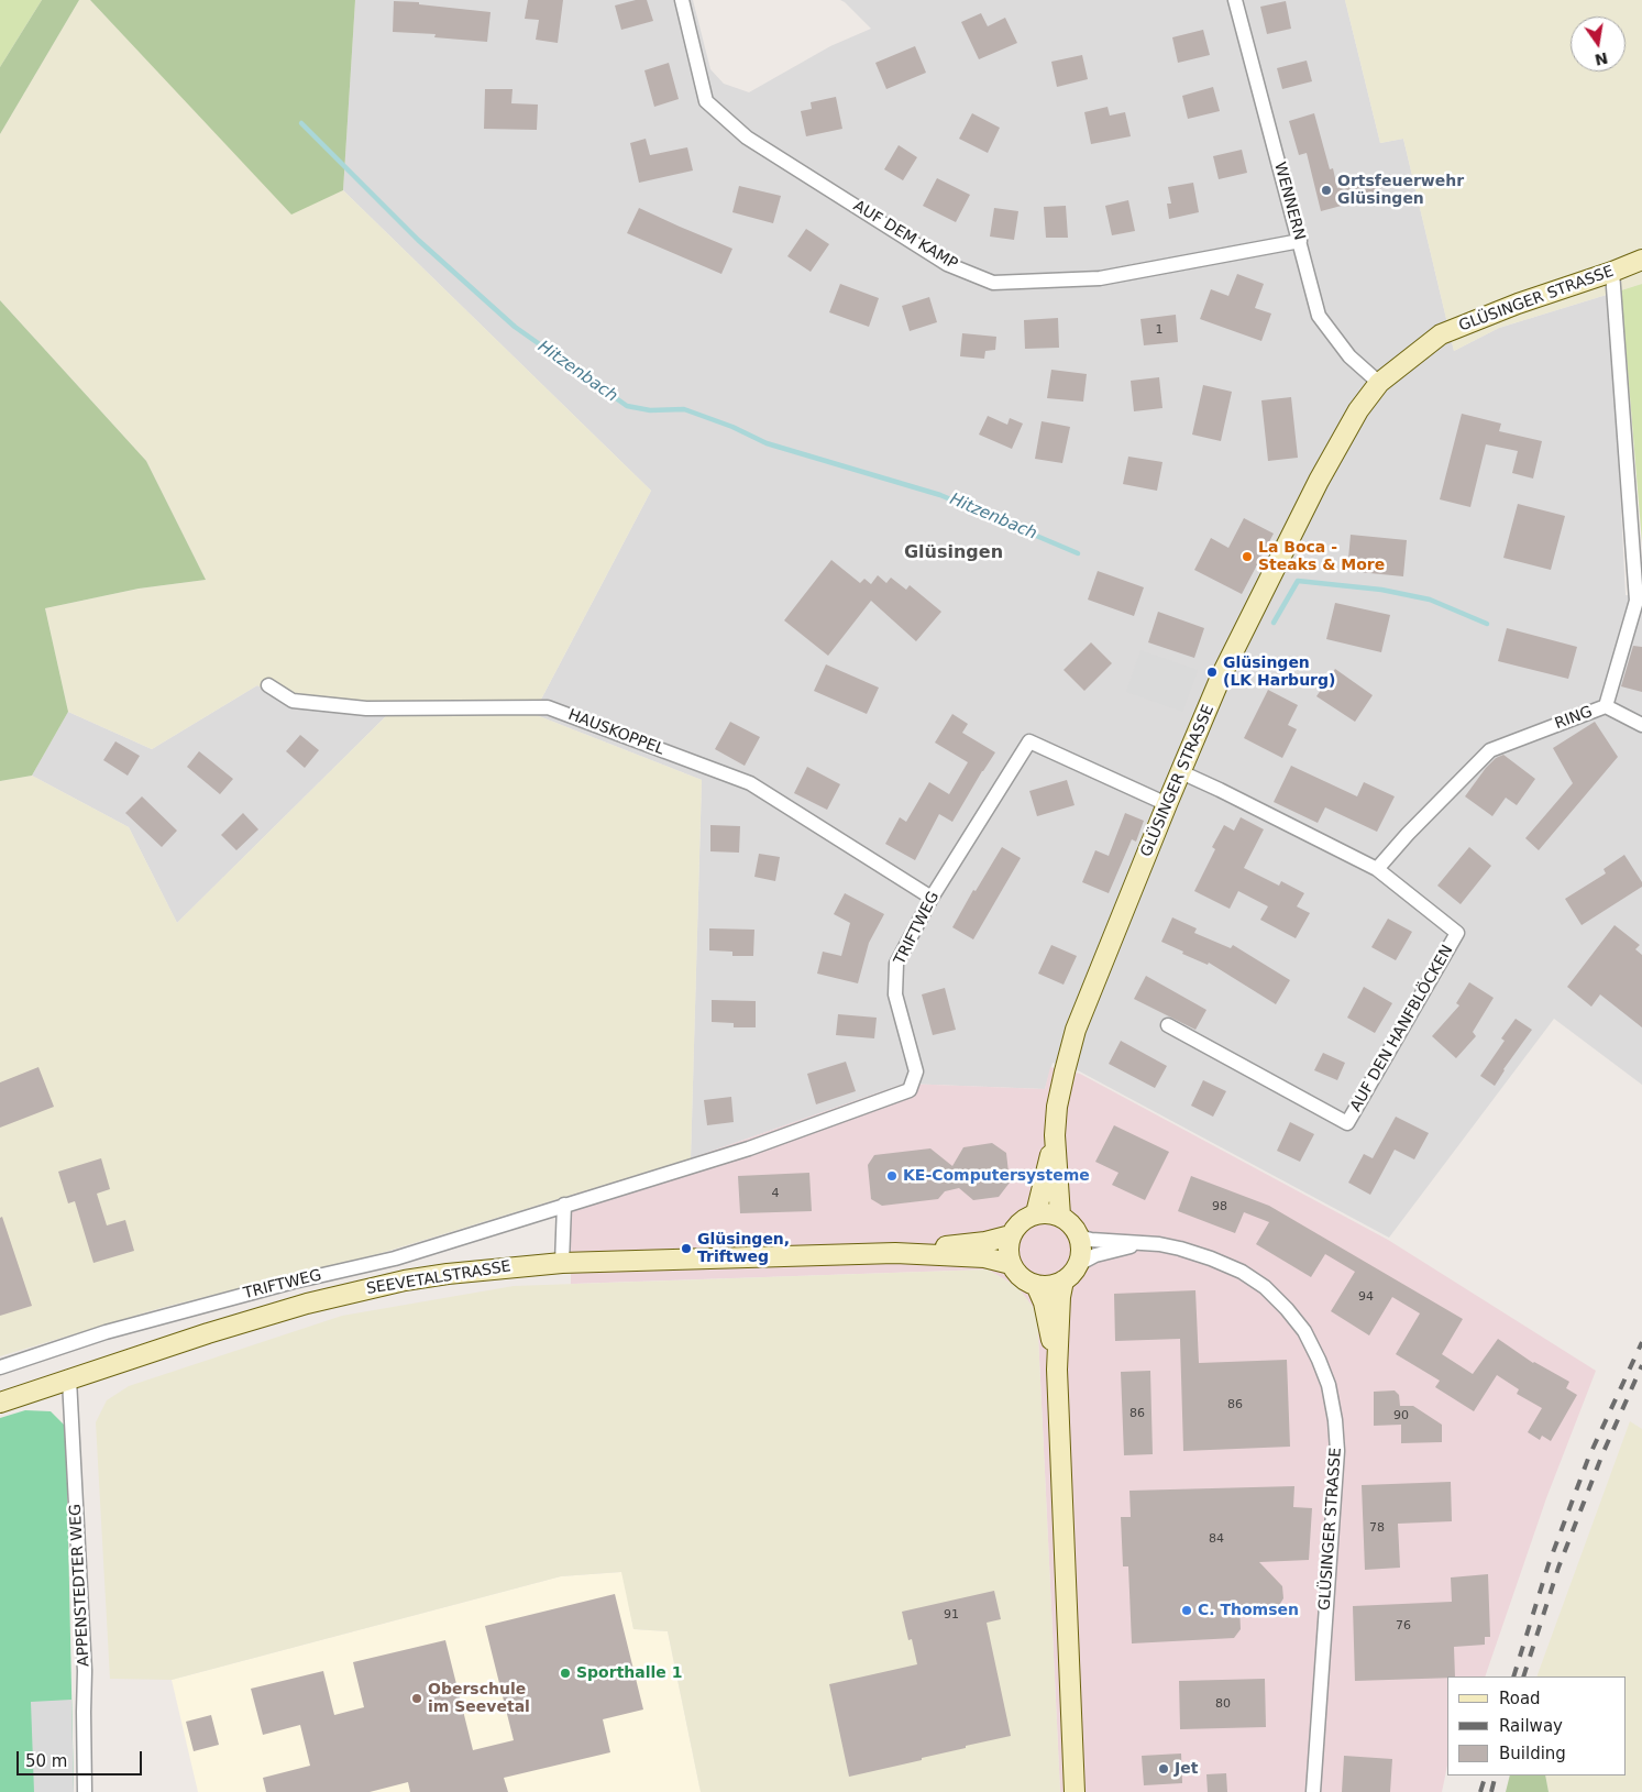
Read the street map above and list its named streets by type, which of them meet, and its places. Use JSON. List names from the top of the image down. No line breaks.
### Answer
{"streets":{"main road":["GLÜSINGER STRASSE","SEEVETALSTRASSE"],"street":["WENNERN","AUF DEM KAMP","RING","HAUSKOPPEL","TRIFTWEG","AUF DEN HANFBLÖCKEN","APPENSTEDTER WEG"]},"crossings":[["WENNERN","AUF DEM KAMP"],["WENNERN","GLÜSINGER STRASSE"],["GLÜSINGER STRASSE","RING"],["GLÜSINGER STRASSE","TRIFTWEG"],["GLÜSINGER STRASSE","SEEVETALSTRASSE"],["RING","AUF DEN HANFBLÖCKEN"],["HAUSKOPPEL","TRIFTWEG"],["SEEVETALSTRASSE","APPENSTEDTER WEG"]],"districts":["Glüsingen"],"water":["Hitzenbach"],"places":["Ortsfeuerwehr Glüsingen","La Boca - Steaks & More","Glüsingen (LK Harburg)","KE-Computersysteme","Glüsingen, Triftweg","C. Thomsen","Sporthalle 1","Oberschule im Seevetal","Jet"],"house_numbers":["1","4","98","94","86","86","90","78","84","91","76","80"],"legend":["Road","Railway","Building"],"scale_bar":"50 m","north":"bottom"}
